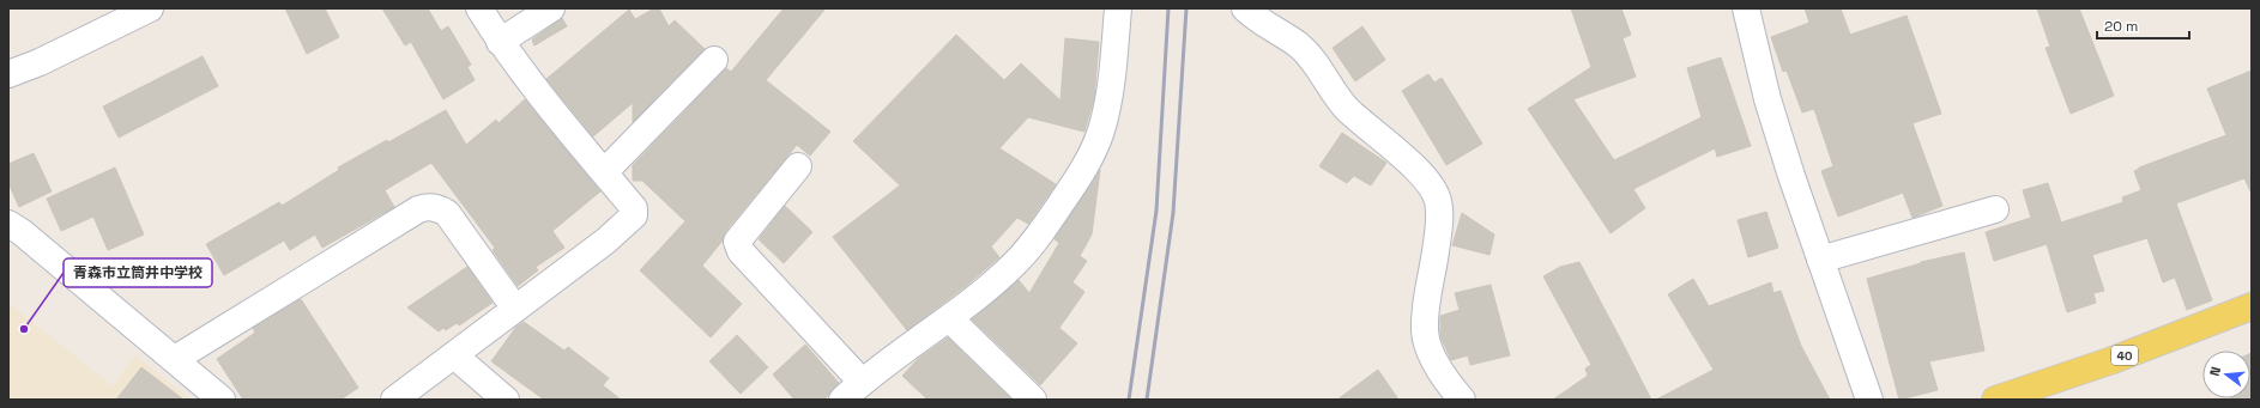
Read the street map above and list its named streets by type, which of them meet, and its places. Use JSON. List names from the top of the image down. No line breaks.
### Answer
{"streets":{"main road":["40"]},"places":["青森市立筒井中学校"],"scale_bar":"20 m","north":"left"}
